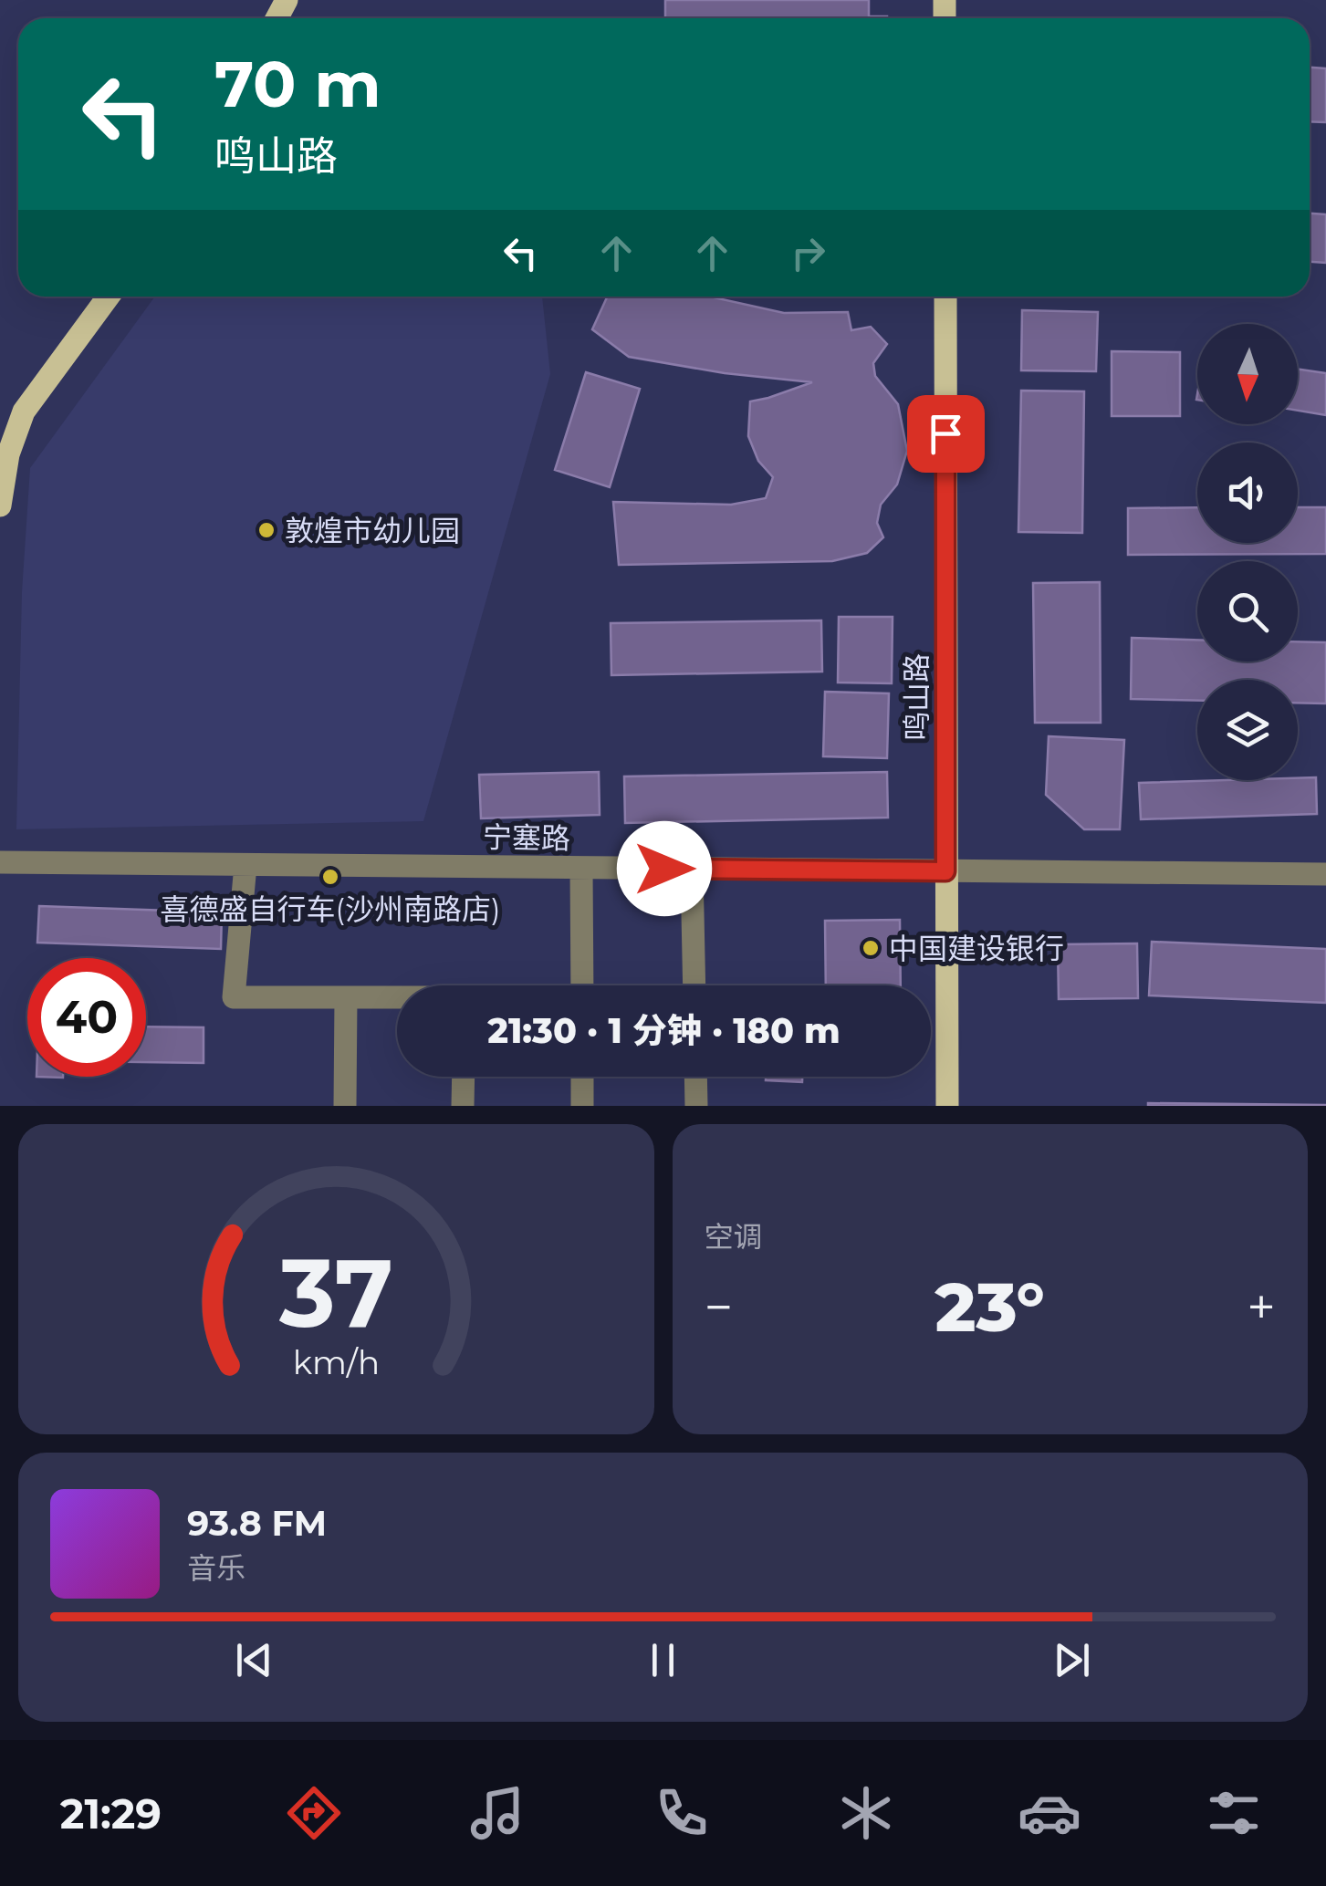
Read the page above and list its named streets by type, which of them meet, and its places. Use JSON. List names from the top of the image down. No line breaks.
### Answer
{"streets":{"main road":["鸣山路"],"street":["宁塞路"]},"crossings":[["鸣山路","宁塞路"]],"places":["敦煌市幼儿园","喜德盛自行车(沙州南路店)","中国建设银行"],"north":"bottom","page":{"turn":["70 m","鸣山路"],"limit":"40","trip":"21:30 · 1 分钟 · 180 m","tile":"空调","heat":["−","23°","+"],"song":["93.8 FM","音乐"],"tabs":"21:29","gauge":["37","km/h"]}}
